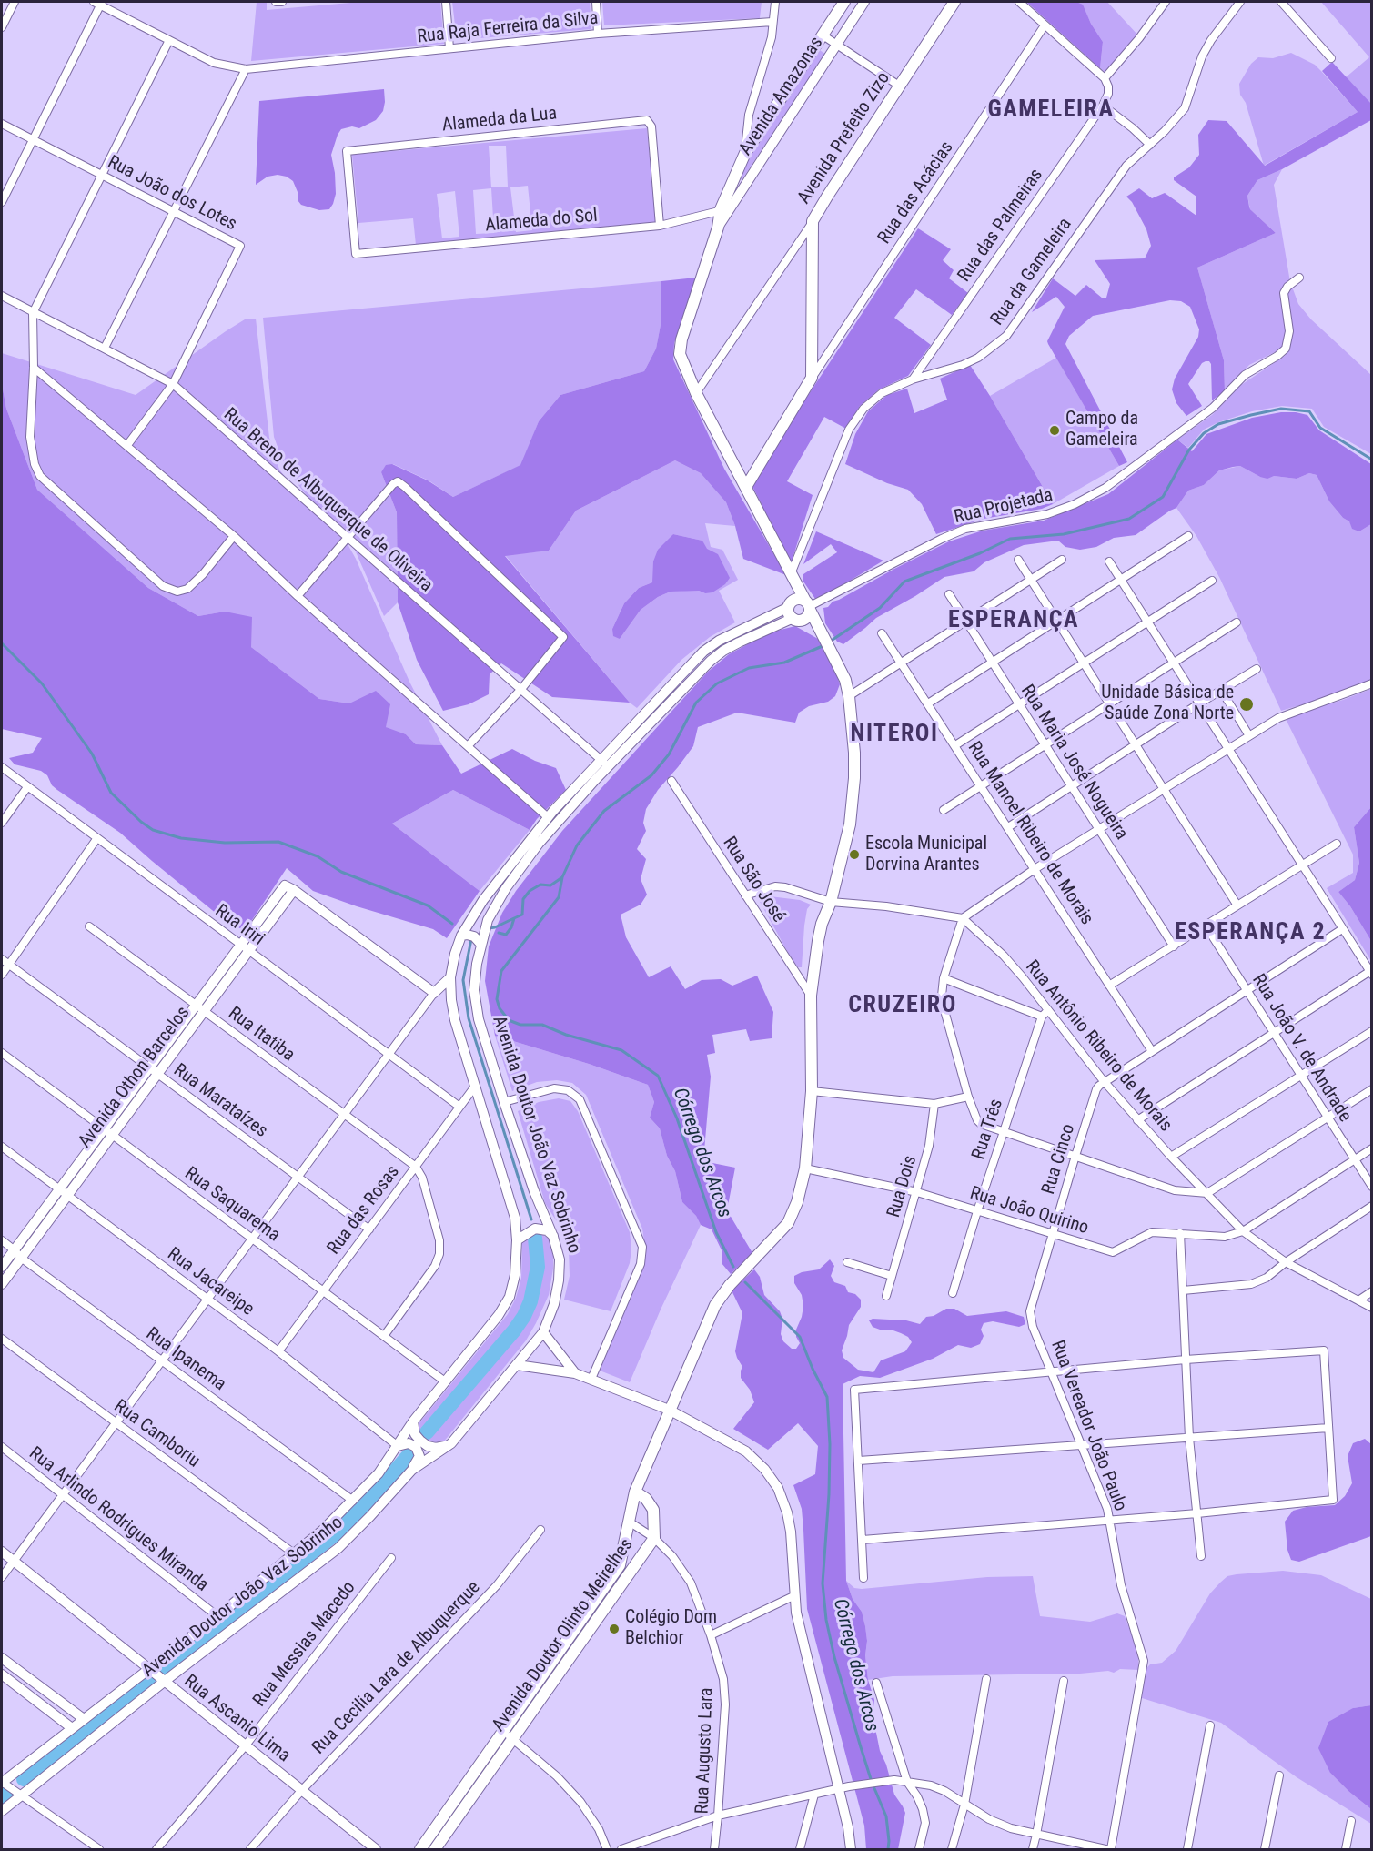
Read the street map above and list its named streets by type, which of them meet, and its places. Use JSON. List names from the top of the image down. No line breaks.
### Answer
{"streets":{"main road":["Avenida Amazonas","Avenida Prefeito Zizo","Avenida Doutor Olinto Meirelhes"],"street":["Rua Raja Ferreira da Silva","Alameda da Lua","Rua das Acácias","Rua João dos Lotes","Alameda do Sol","Rua das Palmeiras","Rua da Gameleira","Rua Breno de Albuquerque de Oliveira","Rua Projetada","Rua Maria José Nogueira","Rua Manoel Ribeiro de Morais","Rua São José","Rua Iriri","Rua Itatiba","Rua Antônio Ribeiro de Morais","Rua João V. de Andrade","Avenida Othon Barcelos","Rua Marataízes","Rua Três","Avenida Doutor João Vaz Sobrinho","Rua Cinco","Rua Dois","Rua Saquarema","Rua das Rosas","Rua João Quirino","Rua Jacareipe","Rua Ipanema","Rua Vereador João Paulo","Rua Camboriu","Rua Arlindo Rodrigues Miranda","Rua Messias Macedo","Rua Cecilia Lara de Albuquerque","Rua Ascanio Lima","Rua Augusto Lara"]},"crossings":[["Avenida Amazonas","Alameda do Sol"],["Alameda da Lua","Alameda do Sol"],["Avenida Prefeito Zizo","Rua das Acácias"],["Rua João dos Lotes","Rua Breno de Albuquerque de Oliveira"],["Rua das Palmeiras","Rua da Gameleira"],["Rua Breno de Albuquerque de Oliveira","Avenida Doutor João Vaz Sobrinho"],["Rua Projetada","Avenida Doutor João Vaz Sobrinho"],["Rua Iriri","Avenida Othon Barcelos"],["Rua Iriri","Rua das Rosas"],["Rua Itatiba","Avenida Othon Barcelos"],["Rua Itatiba","Rua das Rosas"],["Rua Antônio Ribeiro de Morais","Rua Três"],["Rua Antônio Ribeiro de Morais","Rua Cinco"],["Rua Antônio Ribeiro de Morais","Rua João Quirino"],["Avenida Othon Barcelos","Rua Marataízes"],["Avenida Othon Barcelos","Rua Saquarema"],["Avenida Othon Barcelos","Rua Jacareipe"],["Avenida Othon Barcelos","Rua Ipanema"],["Rua Marataízes","Rua das Rosas"],["Rua Três","Rua João Quirino"],["Avenida Doutor João Vaz Sobrinho","Rua Saquarema"],["Avenida Doutor João Vaz Sobrinho","Rua das Rosas"],["Avenida Doutor João Vaz Sobrinho","Rua Jacareipe"],["Avenida Doutor João Vaz Sobrinho","Rua Ipanema"],["Avenida Doutor João Vaz Sobrinho","Rua Camboriu"],["Avenida Doutor João Vaz Sobrinho","Rua Arlindo Rodrigues Miranda"],["Avenida Doutor João Vaz Sobrinho","Rua Ascanio Lima"],["Rua Cinco","Rua João Quirino"],["Rua Cinco","Rua Vereador João Paulo"],["Rua Dois","Rua João Quirino"],["Rua Saquarema","Rua das Rosas"],["Rua das Rosas","Rua Jacareipe"],["Avenida Doutor Olinto Meirelhes","Rua Augusto Lara"],["Rua Messias Macedo","Rua Ascanio Lima"],["Rua Cecilia Lara de Albuquerque","Rua Ascanio Lima"]],"districts":["GAMELEIRA","ESPERANÇA","NITEROI","ESPERANÇA 2","CRUZEIRO"],"water":["Córrego dos Arcos"],"places":["Campo da Gameleira","Unidade Básica de Saúde Zona Norte","Escola Municipal Dorvina Arantes","Colégio Dom Belchior"]}
